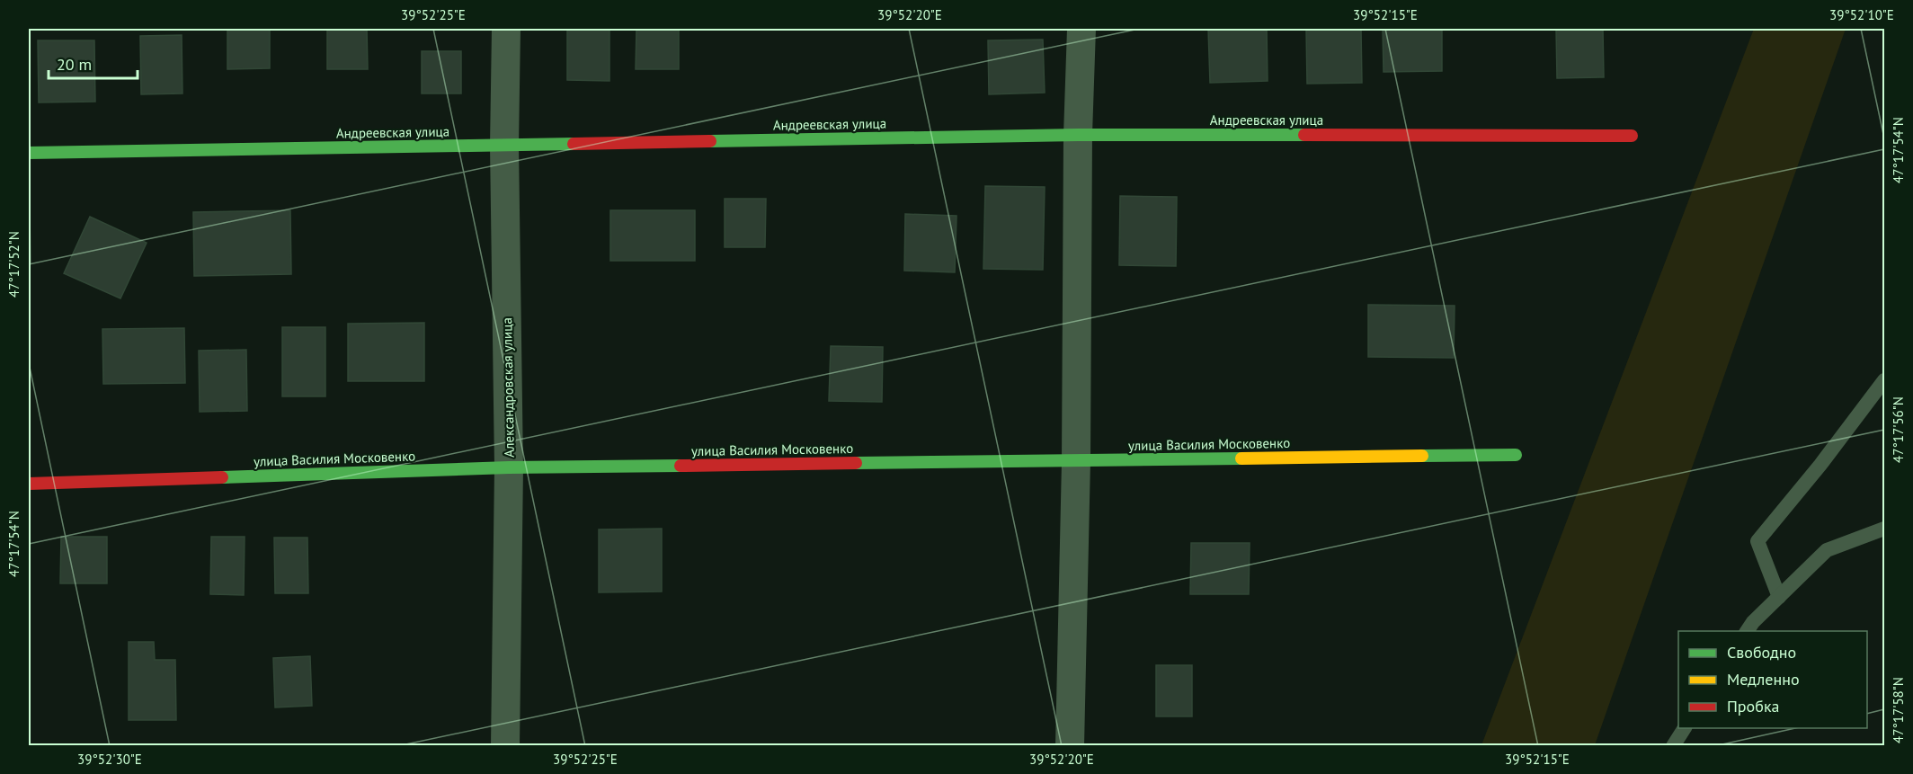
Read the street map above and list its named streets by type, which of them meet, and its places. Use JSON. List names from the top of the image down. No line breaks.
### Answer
{"streets":{"street":["Андреевская улица","Александровская улица","улица Василия Московенко"]},"crossings":[["Андреевская улица","Александровская улица"],["Александровская улица","улица Василия Московенко"]],"legend":["Свободно","Медленно","Пробка"],"scale_bar":"20 m","coordinates":["39°52'25\"E","39°52'20\"E","39°52'15\"E","39°52'10\"E","47°17'54\"N","47°17'52\"N","47°17'56\"N","47°17'58\"N","39°52'30\"E"]}
